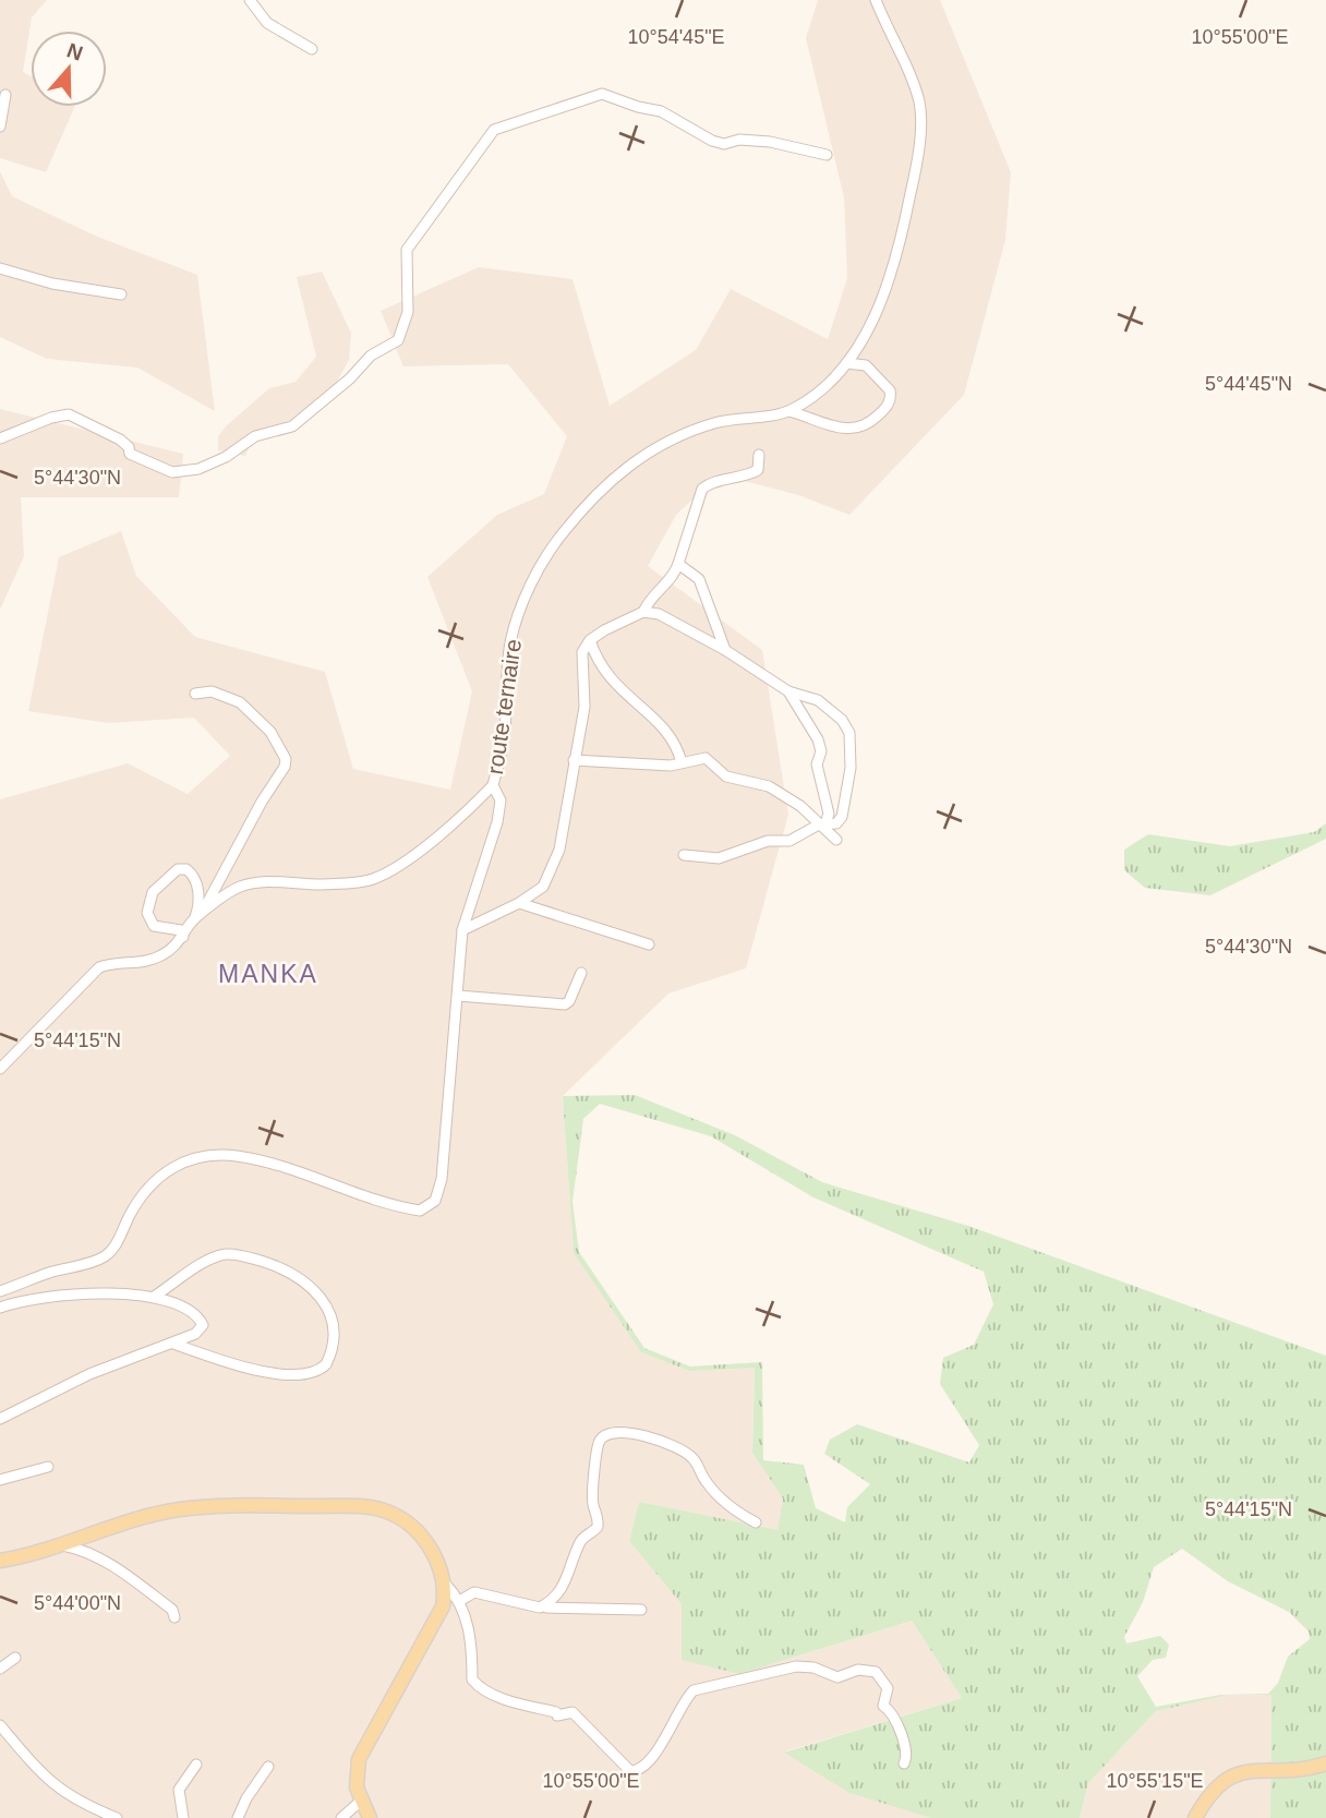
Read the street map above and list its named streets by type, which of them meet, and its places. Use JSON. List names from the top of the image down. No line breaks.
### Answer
{"streets":{"street":["route ternaire"]},"districts":["MANKA"],"north":"top","coordinates":["10°54'45\"E","10°55'00\"E","5°44'45\"N","5°44'30\"N","5°44'15\"N","5°44'00\"N","10°55'15\"E"]}
